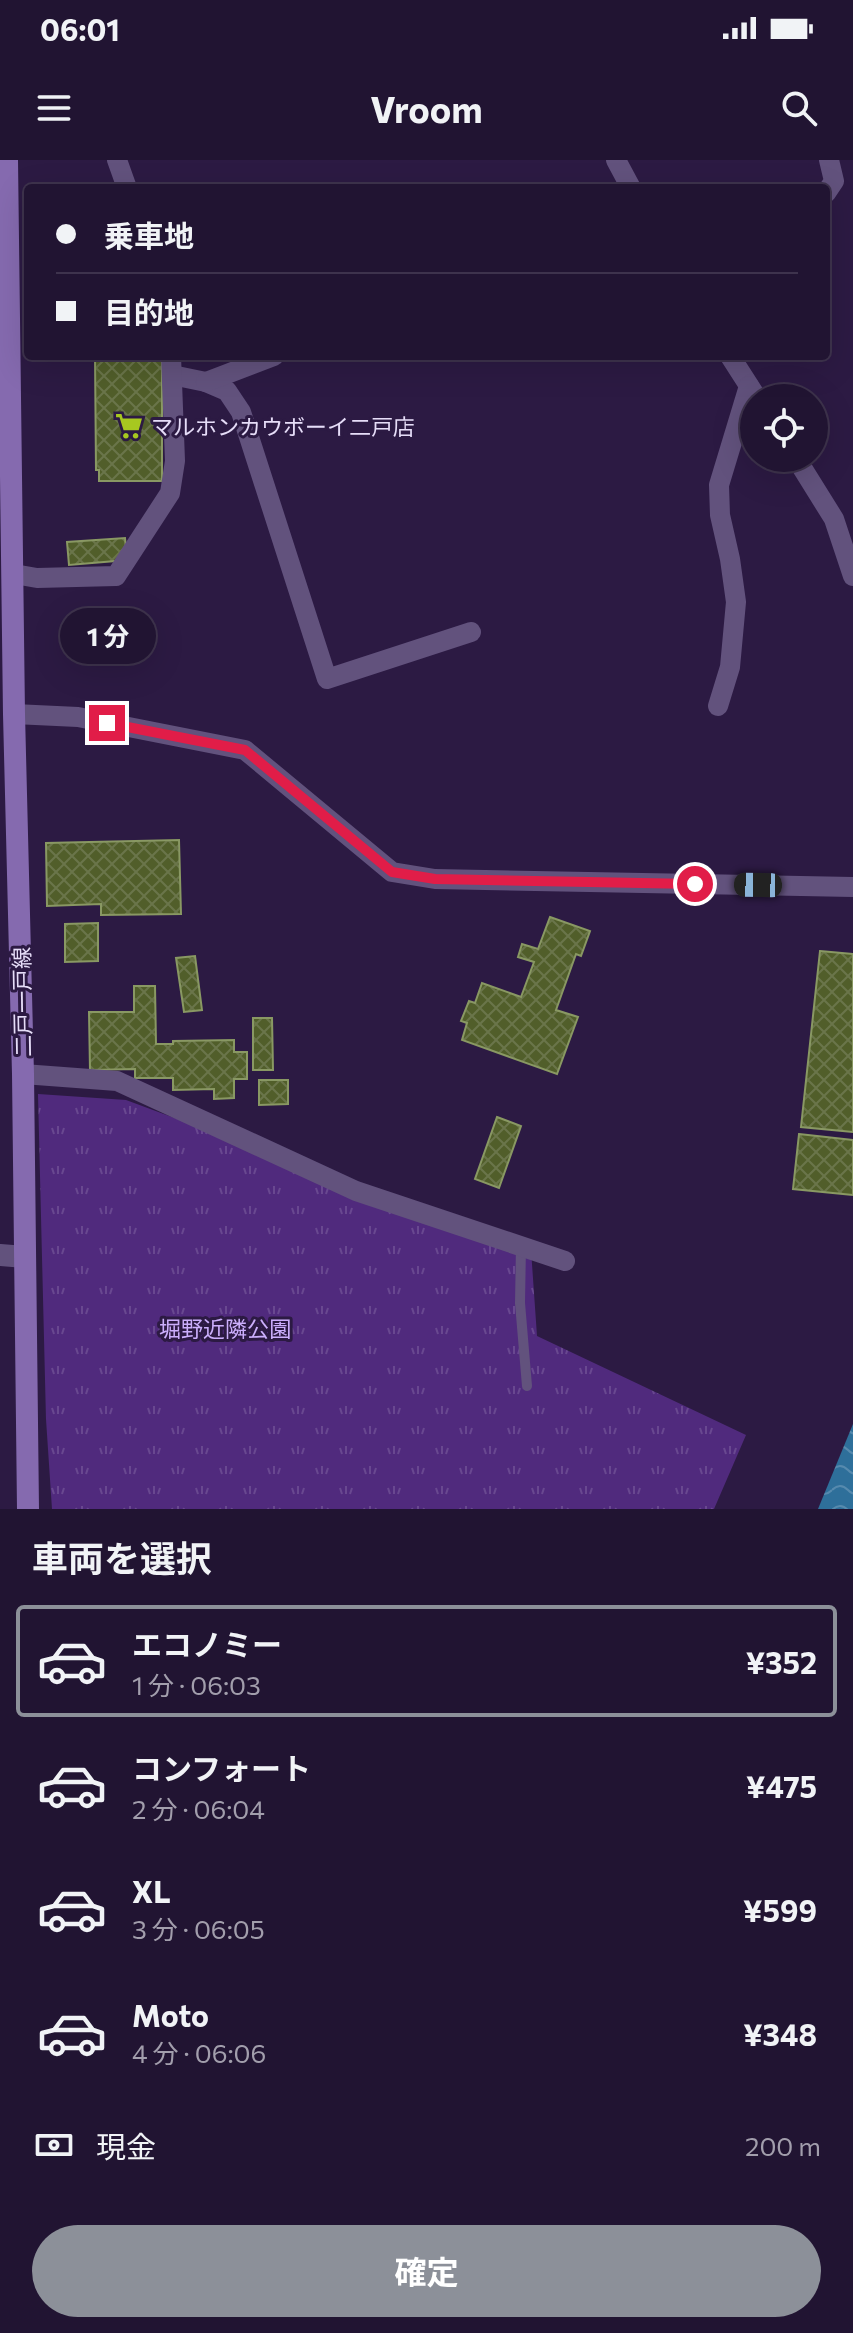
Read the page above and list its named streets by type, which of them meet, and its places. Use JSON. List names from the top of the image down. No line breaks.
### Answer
{"streets":{"main road":["二戸一戸線"]},"parks":["堀野近隣公園"],"places":{"supermarket":["マルホンカウボーイ二戸店"]},"page":{"status":"06:01","header":"Vroom","banner":["乗車地","目的地"],"bubble":"1 分","heading":"車両を選択","list":[{"name":"エコノミー","note":"1 分 · 06:03","value":"¥352"},{"name":"コンフォート","note":"2 分 · 06:04","value":"¥475"},{"name":"XL","note":"3 分 · 06:05","value":"¥599"},{"name":"Moto","note":"4 分 · 06:06","value":"¥348"}],"pay":["現金","200 m"],"buttons":"確定"}}
